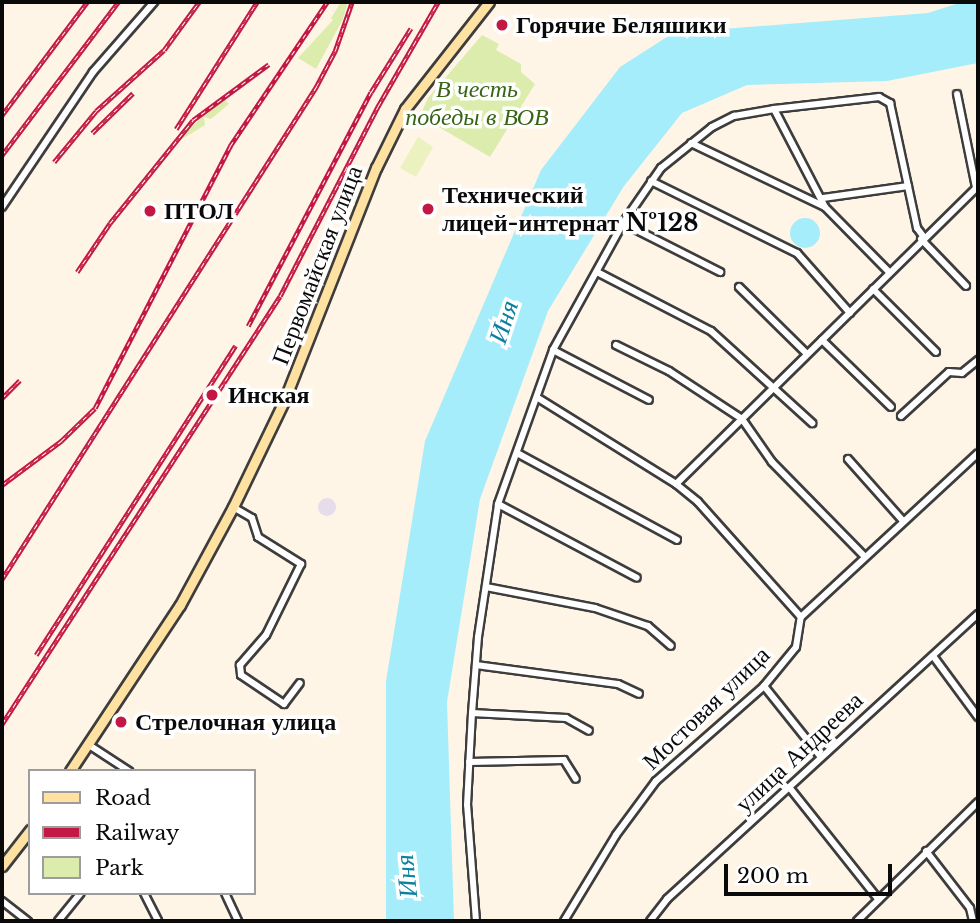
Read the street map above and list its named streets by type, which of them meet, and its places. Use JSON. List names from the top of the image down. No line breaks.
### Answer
{"streets":{"main road":["Первомайская улица"],"street":["Мостовая улица","улица Андреева"]},"water":["Иня"],"parks":["В честь победы в ВОВ"],"places":["Горячие Беляшики","Технический лицей-интернат №128","ПТОЛ","Инская","Стрелочная улица"],"legend":["Road","Railway","Park"],"scale_bar":"200 m"}
